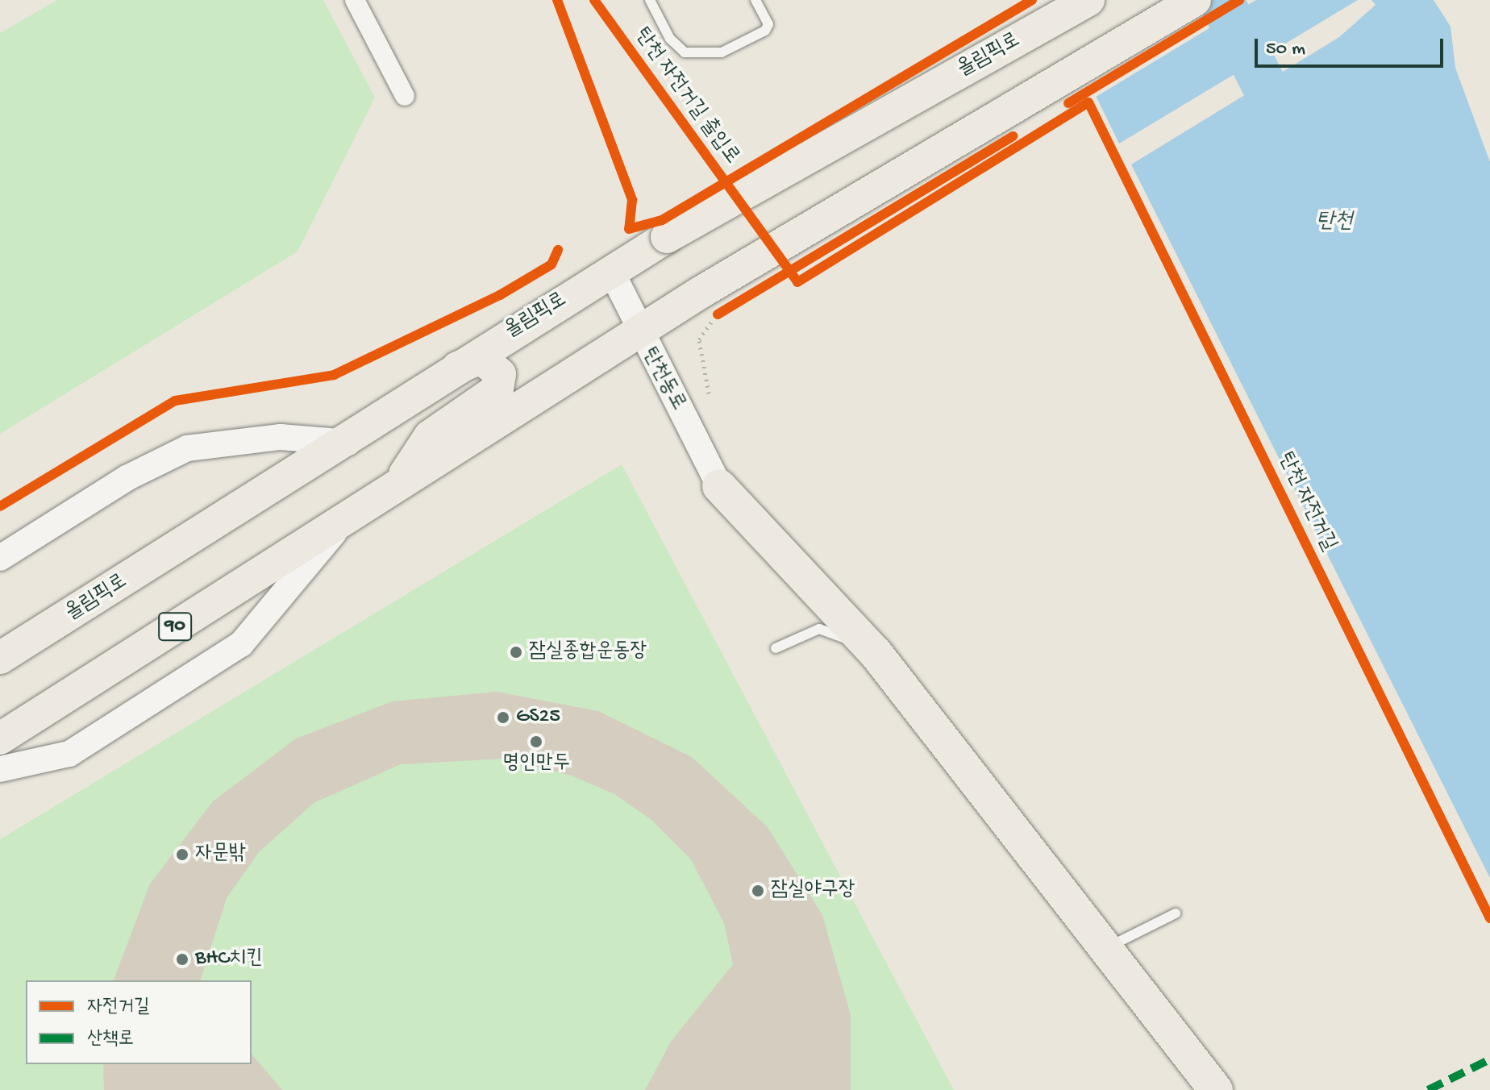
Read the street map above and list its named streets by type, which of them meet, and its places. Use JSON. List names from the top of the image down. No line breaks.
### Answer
{"streets":{"main road":["올림픽로","90"],"street":["탄천동로"],"cycle path":["탄천 자전거길 출입로"]},"crossings":[["올림픽로","탄천동로"],["탄천동로","90"]],"water":["탄천"],"places":["잠실종합운동장","GS25","명인만두","자문밖","잠실야구장","BHC치킨"],"legend":["자전거길","산책로"],"scale_bar":"50 m"}
